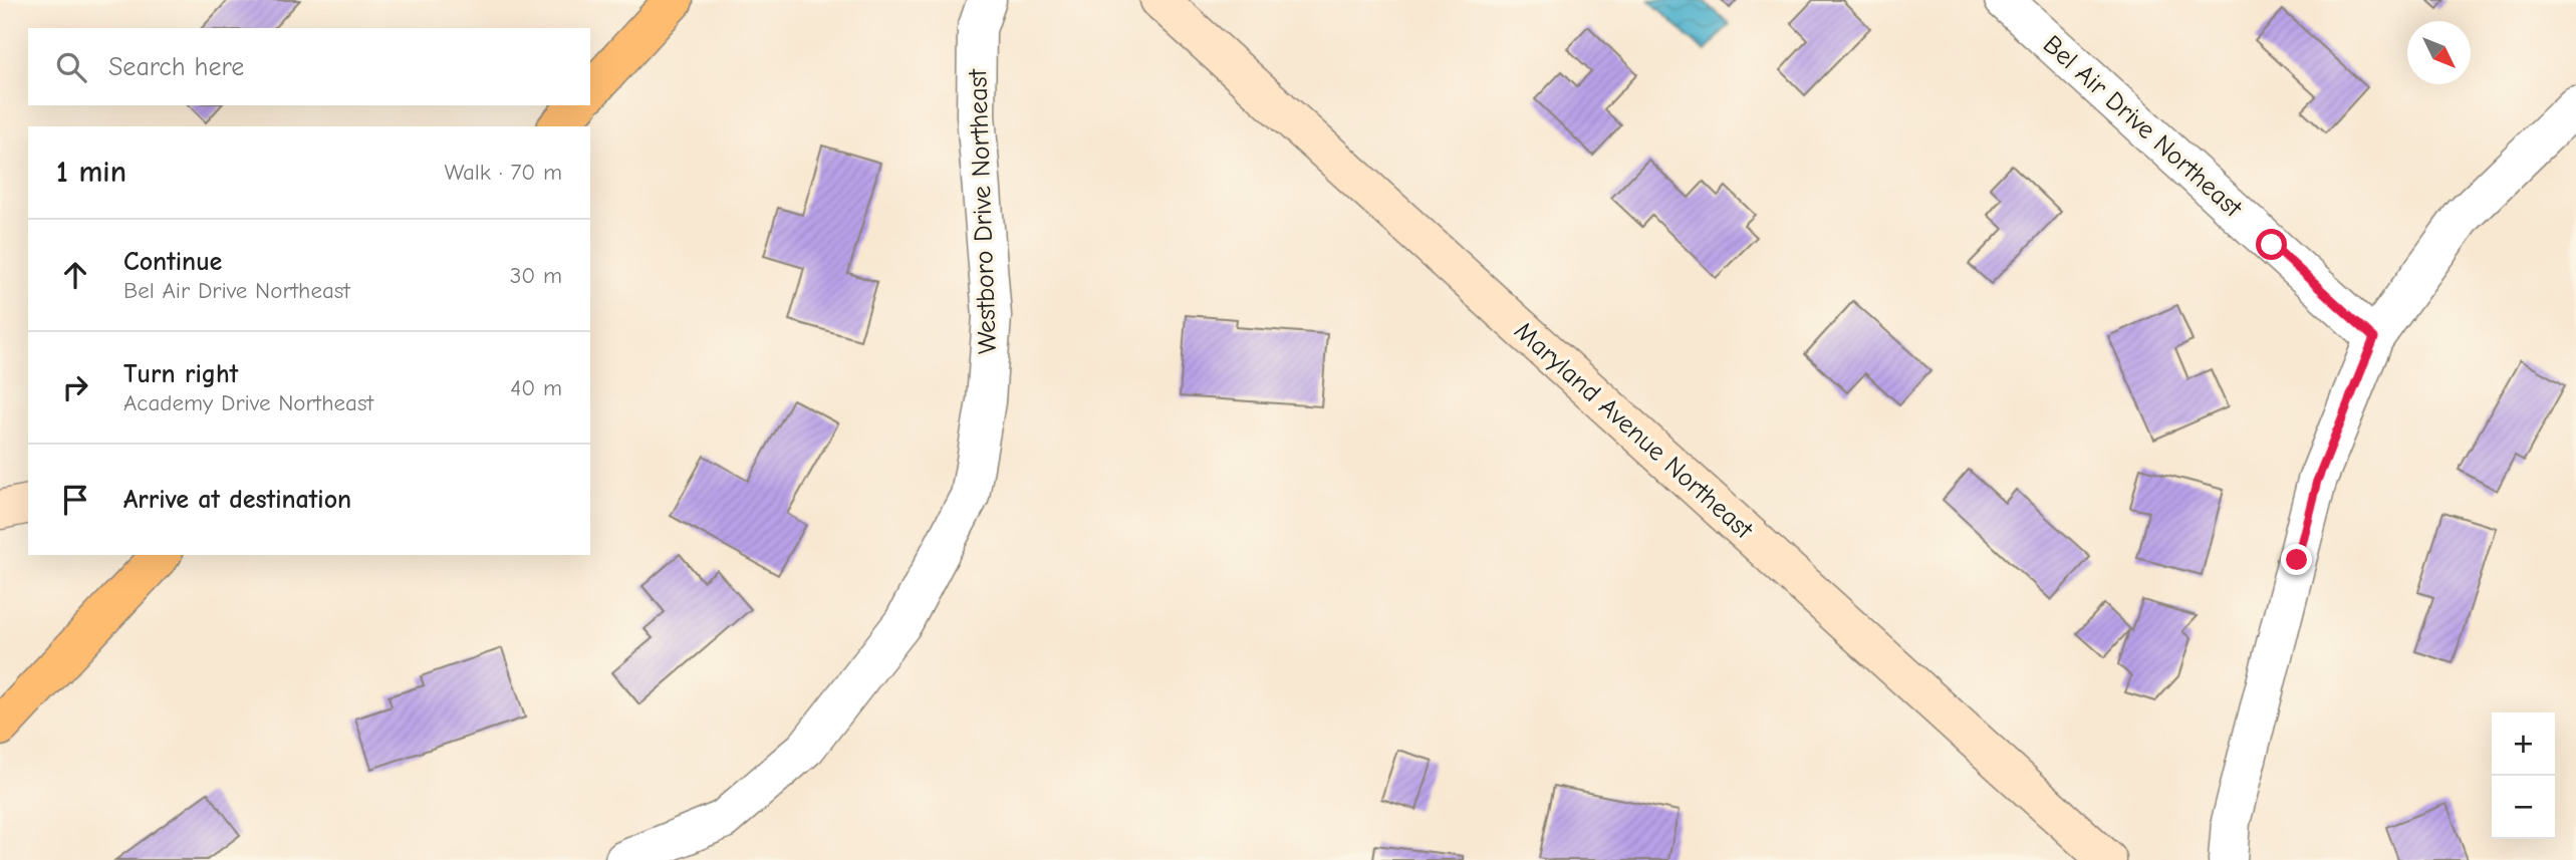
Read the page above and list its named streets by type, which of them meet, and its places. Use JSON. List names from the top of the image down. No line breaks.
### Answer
{"streets":{"street":["Bel Air Drive Northeast","Westboro Drive Northeast","Maryland Avenue Northeast"]},"north":"bottom right","page":{"search":"Search here","heading":["1 min","Walk · 70 m"],"list":[["Continue","Bel Air Drive Northeast","30 m"],["Turn right","Academy Drive Northeast","40 m"],"Arrive at destination"],"map_buttons":["+","−"]}}
